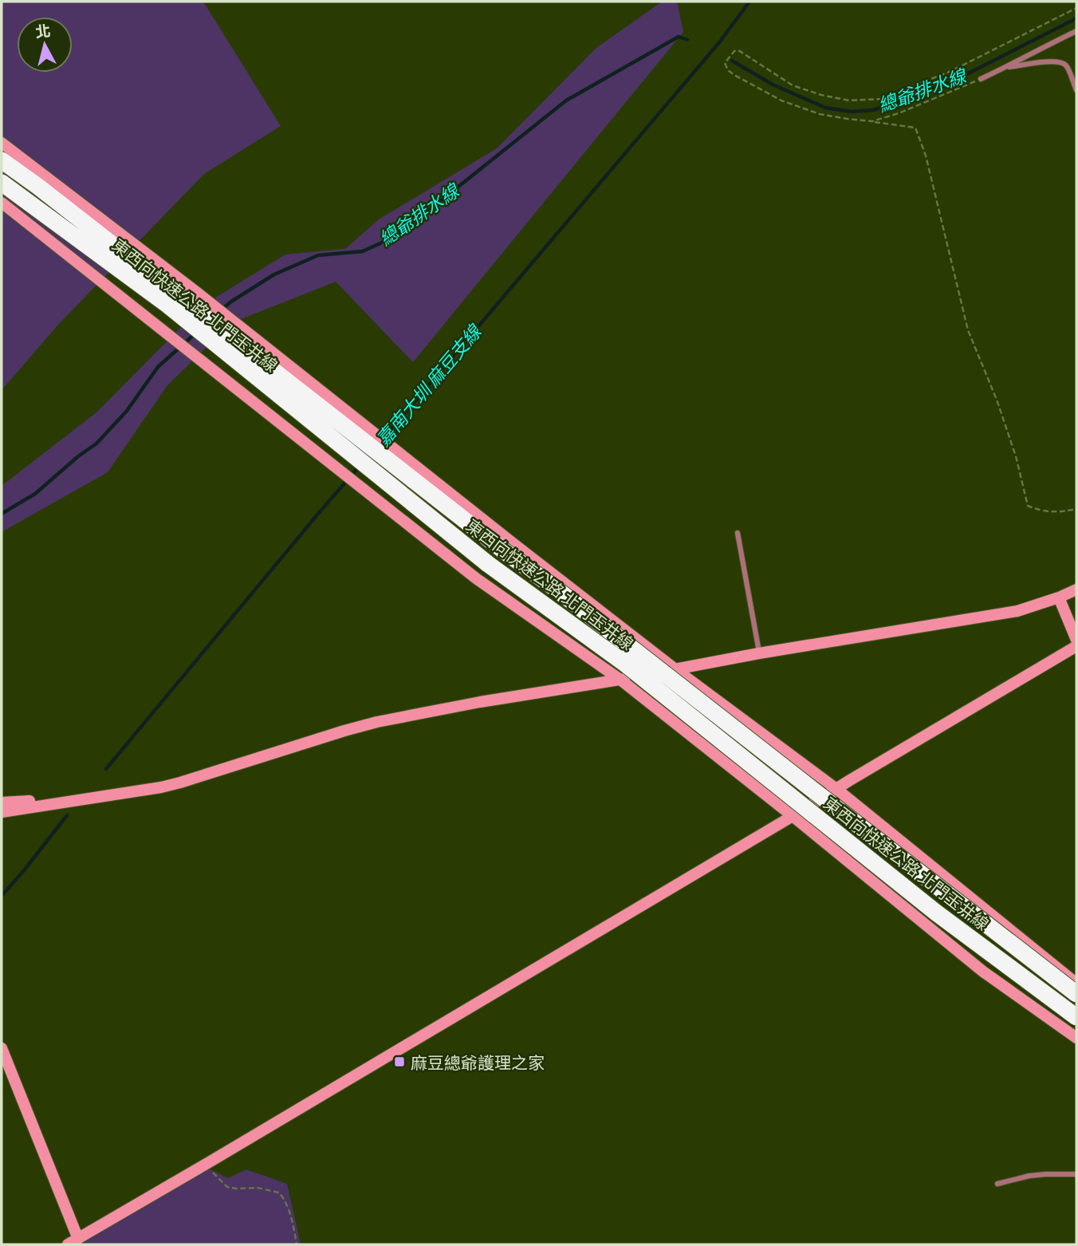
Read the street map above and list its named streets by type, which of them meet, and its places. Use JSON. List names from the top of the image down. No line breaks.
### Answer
{"streets":{"highway":["東西向快速公路 北門玉井線"]},"water":["總爺排水線","嘉南大圳 麻豆支線"],"places":{"transit":["麻豆總爺護理之家"]},"north":"top"}
